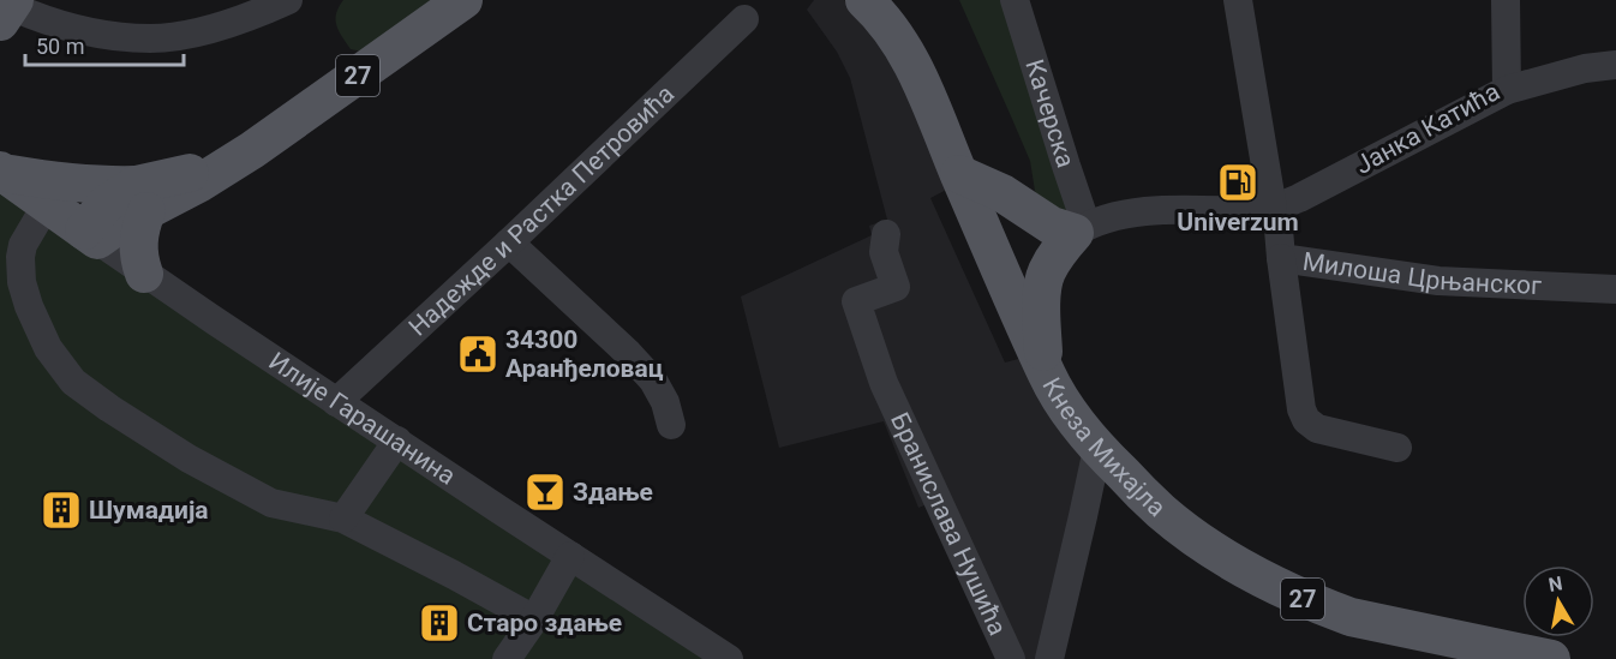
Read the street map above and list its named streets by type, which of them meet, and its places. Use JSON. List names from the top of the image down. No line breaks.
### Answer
{"streets":{"main road":["27","Илије Гарашанина","Кнеза Михајла"],"street":["Качерска","Јанка Катића","Надежде и Растка Петровића","Милоша Црњанског","Бранислава Нушића"]},"crossings":[["27","Илије Гарашанина"],["Качерска","Јанка Катића"],["Јанка Катића","Милоша Црњанског"],["Надежде и Растка Петровића","Илије Гарашанина"]],"places":{"fuel station":["Univerzum"],"public building":["34300 Аранђеловац"],"bar":["Здање"],"building":["Шумадија","Старо здање"]},"scale_bar":"50 m","north":"top"}
